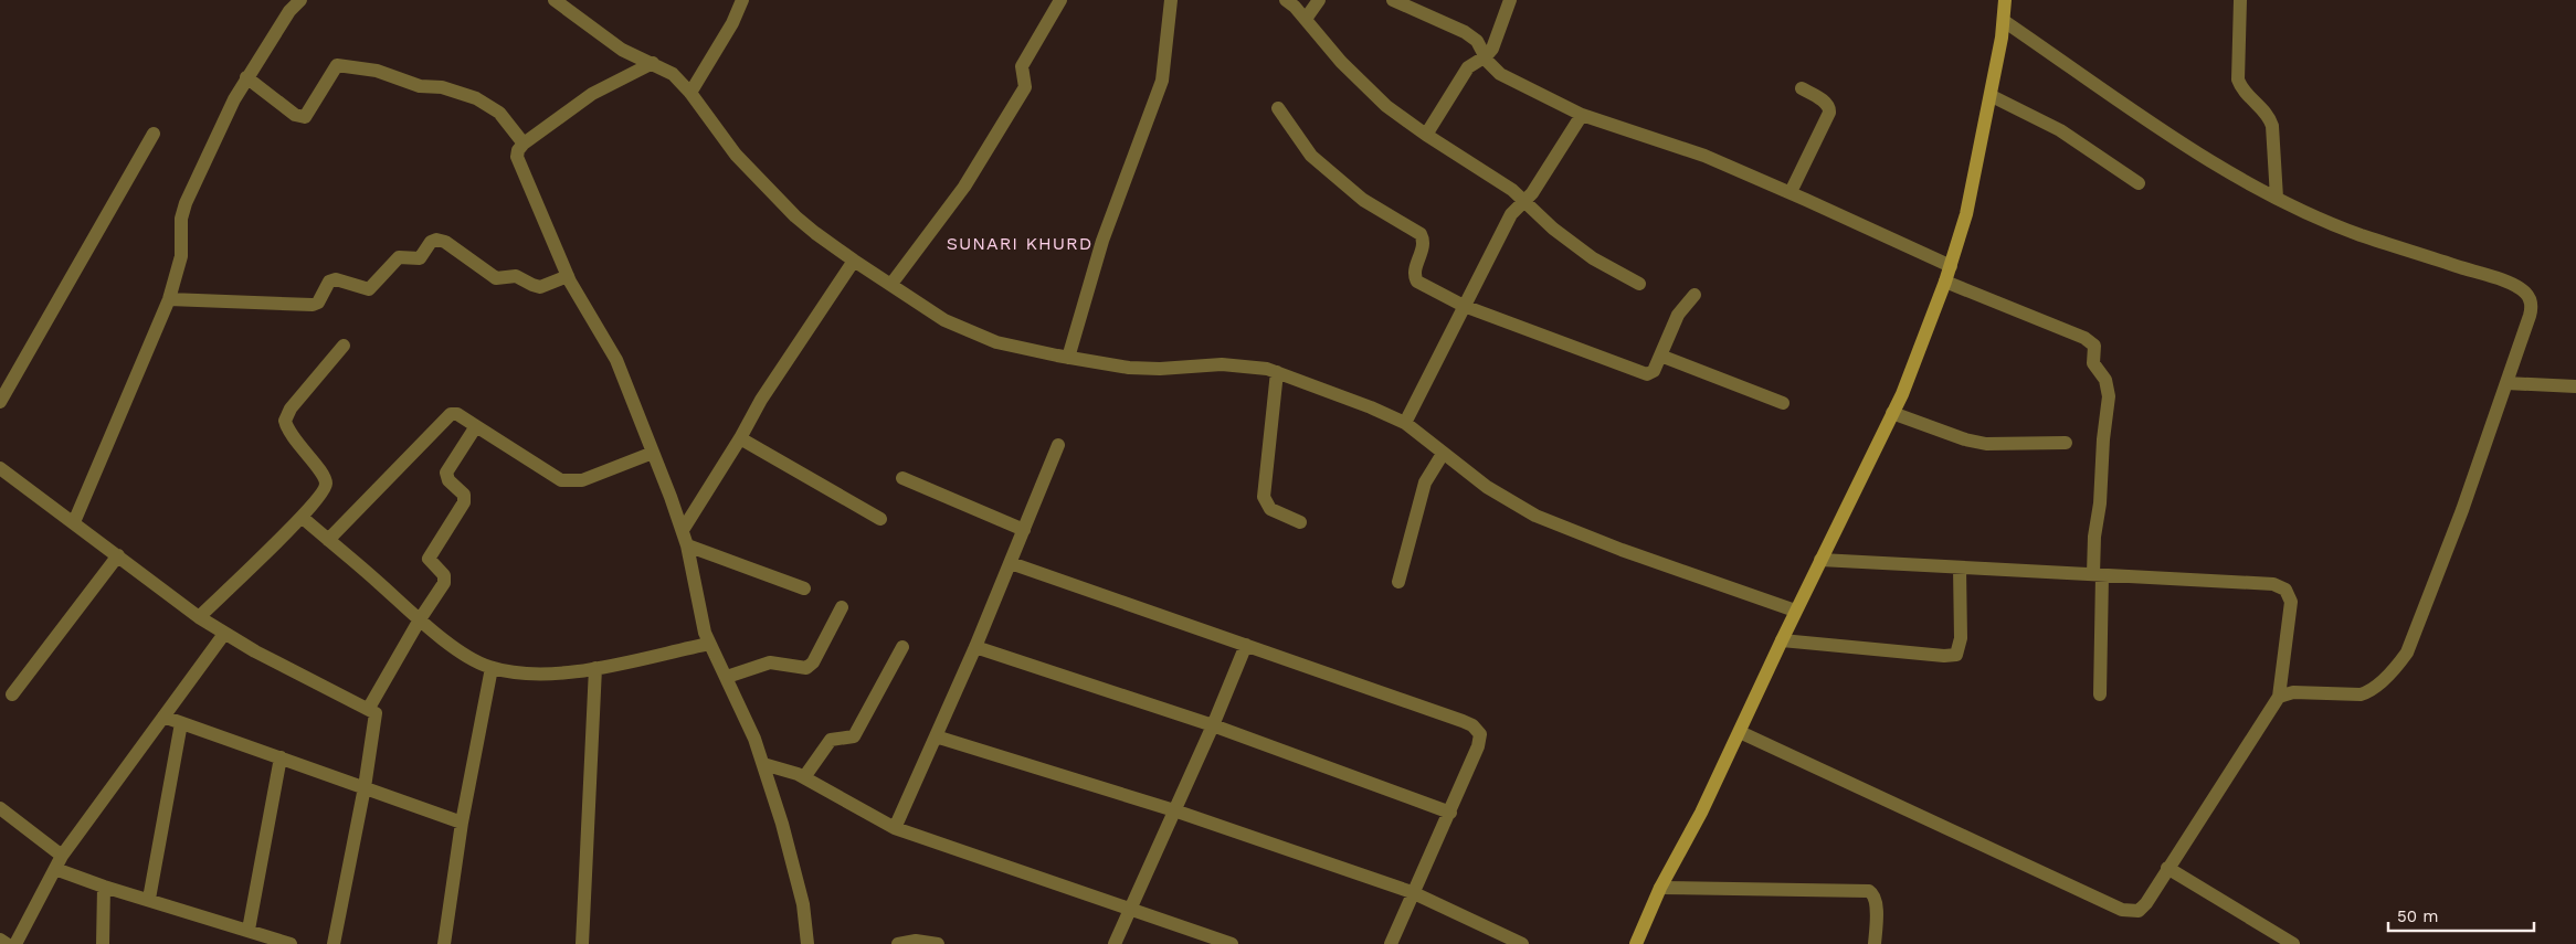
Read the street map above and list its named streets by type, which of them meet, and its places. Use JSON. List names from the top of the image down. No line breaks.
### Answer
{"districts":["SUNARI KHURD"],"scale_bar":"50 m"}
